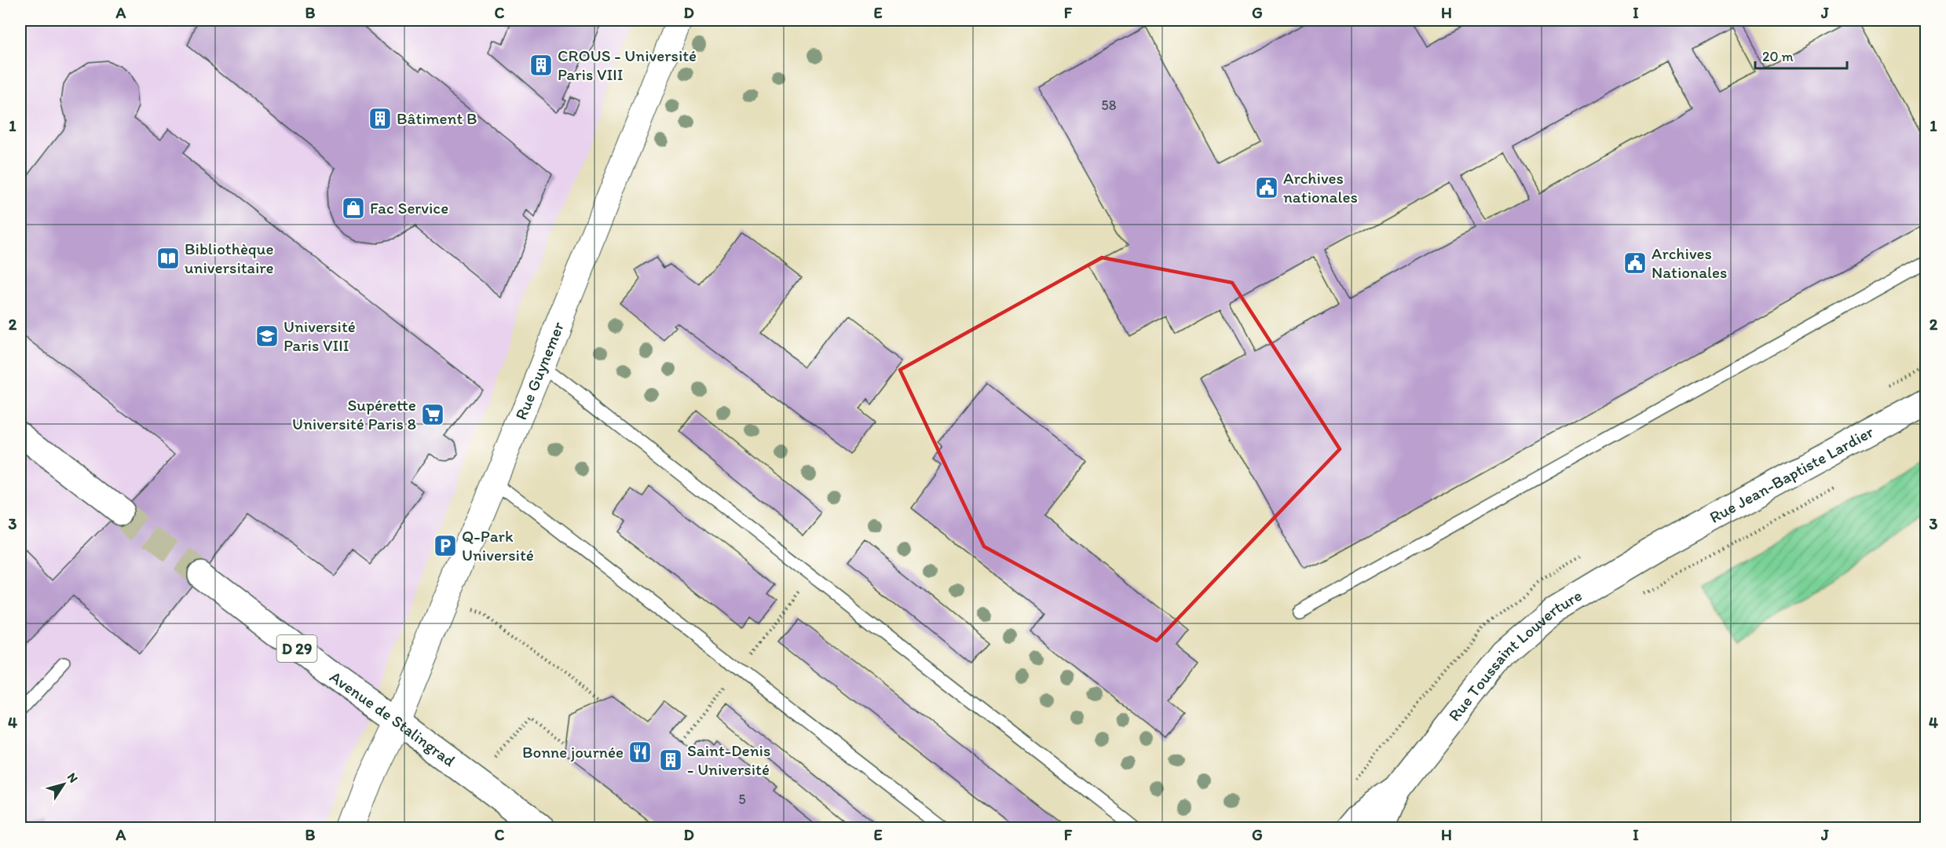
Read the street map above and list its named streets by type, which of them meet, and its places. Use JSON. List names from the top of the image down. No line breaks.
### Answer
{"streets":{"street":["Rue Guynemer","Rue Jean-Baptiste Lardier","D 29","Rue Toussaint Louverture","Avenue de Stalingrad"]},"crossings":[["Rue Guynemer","Avenue de Stalingrad"],["Rue Jean-Baptiste Lardier","Rue Toussaint Louverture"]],"places":{"building":["CROUS - Université Paris VIII","Bâtiment B","Saint-Denis - Université"],"public building":["Archives nationales","Archives Nationales"],"shop":["Fac Service"],"library":["Bibliothèque universitaire"],"school or university":["Université Paris VIII"],"supermarket":["Supérette Université Paris 8"],"parking":["Q-Park Université"],"restaurant":["Bonne journée"]},"house_numbers":["58","5"],"scale_bar":"20 m","north":"top right","grid":{"columns":["A","B","C","D","E","F","G","H","I","J"],"rows":["1","2","3","4"]}}
